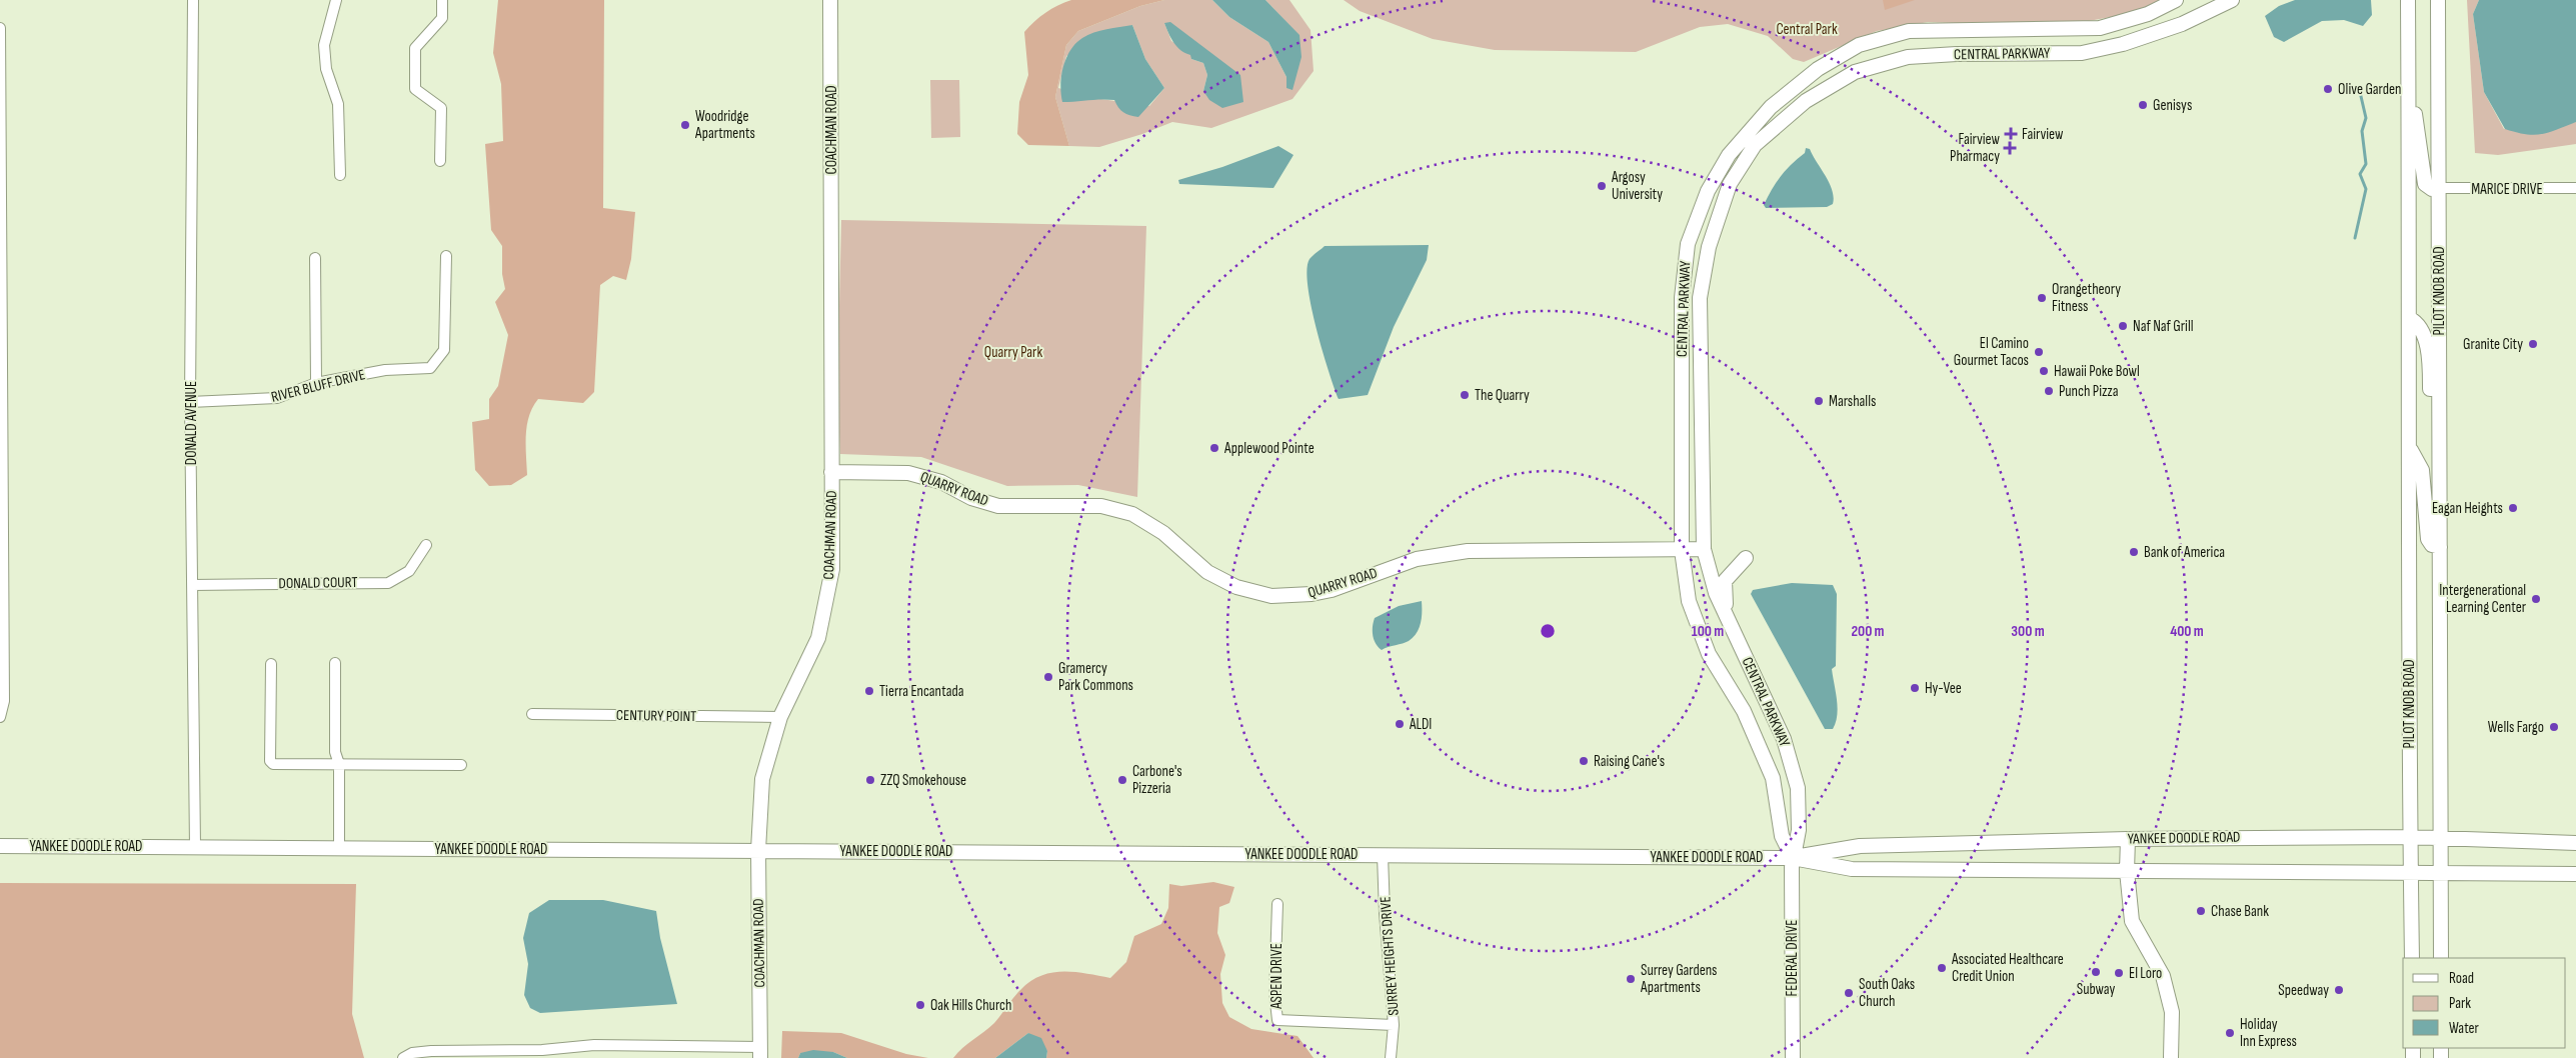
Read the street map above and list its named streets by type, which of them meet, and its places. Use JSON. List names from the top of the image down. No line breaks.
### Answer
{"streets":{"main road":["CENTRAL PARKWAY","COACHMAN ROAD","PILOT KNOB ROAD","QUARRY ROAD","YANKEE DOODLE ROAD","FEDERAL DRIVE"],"street":["MARICE DRIVE","RIVER BLUFF DRIVE","DONALD AVENUE","DONALD COURT","CENTURY POINT","SURREY HEIGHTS DRIVE","ASPEN DRIVE"]},"crossings":[["CENTRAL PARKWAY","QUARRY ROAD"],["CENTRAL PARKWAY","YANKEE DOODLE ROAD"],["CENTRAL PARKWAY","FEDERAL DRIVE"],["COACHMAN ROAD","QUARRY ROAD"],["COACHMAN ROAD","CENTURY POINT"],["COACHMAN ROAD","YANKEE DOODLE ROAD"],["MARICE DRIVE","PILOT KNOB ROAD"],["PILOT KNOB ROAD","YANKEE DOODLE ROAD"],["RIVER BLUFF DRIVE","DONALD AVENUE"],["DONALD AVENUE","DONALD COURT"],["DONALD AVENUE","YANKEE DOODLE ROAD"],["YANKEE DOODLE ROAD","SURREY HEIGHTS DRIVE"],["YANKEE DOODLE ROAD","FEDERAL DRIVE"],["SURREY HEIGHTS DRIVE","ASPEN DRIVE"]],"parks":["Central Park","Quarry Park"],"places":{"other":["Olive Garden","Genisys","Woodridge Apartments","Argosy University","Orangetheory Fitness","Naf Naf Grill","Granite City","El Camino Gourmet Tacos","Hawaii Poke Bowl","Punch Pizza","The Quarry","Marshalls","Applewood Pointe","Eagan Heights","Bank of America","Intergenerational Learning Center","Gramercy Park Commons","Hy-Vee","Tierra Encantada","ALDI","Wells Fargo","Raising Cane's","ZZQ Smokehouse","Carbone's Pizzeria","Chase Bank","Associated Healthcare Credit Union","Subway","El Loro","Surrey Gardens Apartments","Speedway","South Oaks Church","Oak Hills Church","Holiday Inn Express"],"health":["Fairview","Fairview Pharmacy"]},"legend":["Road","Park","Water"],"rings":["100 m","200 m","300 m","400 m"]}
